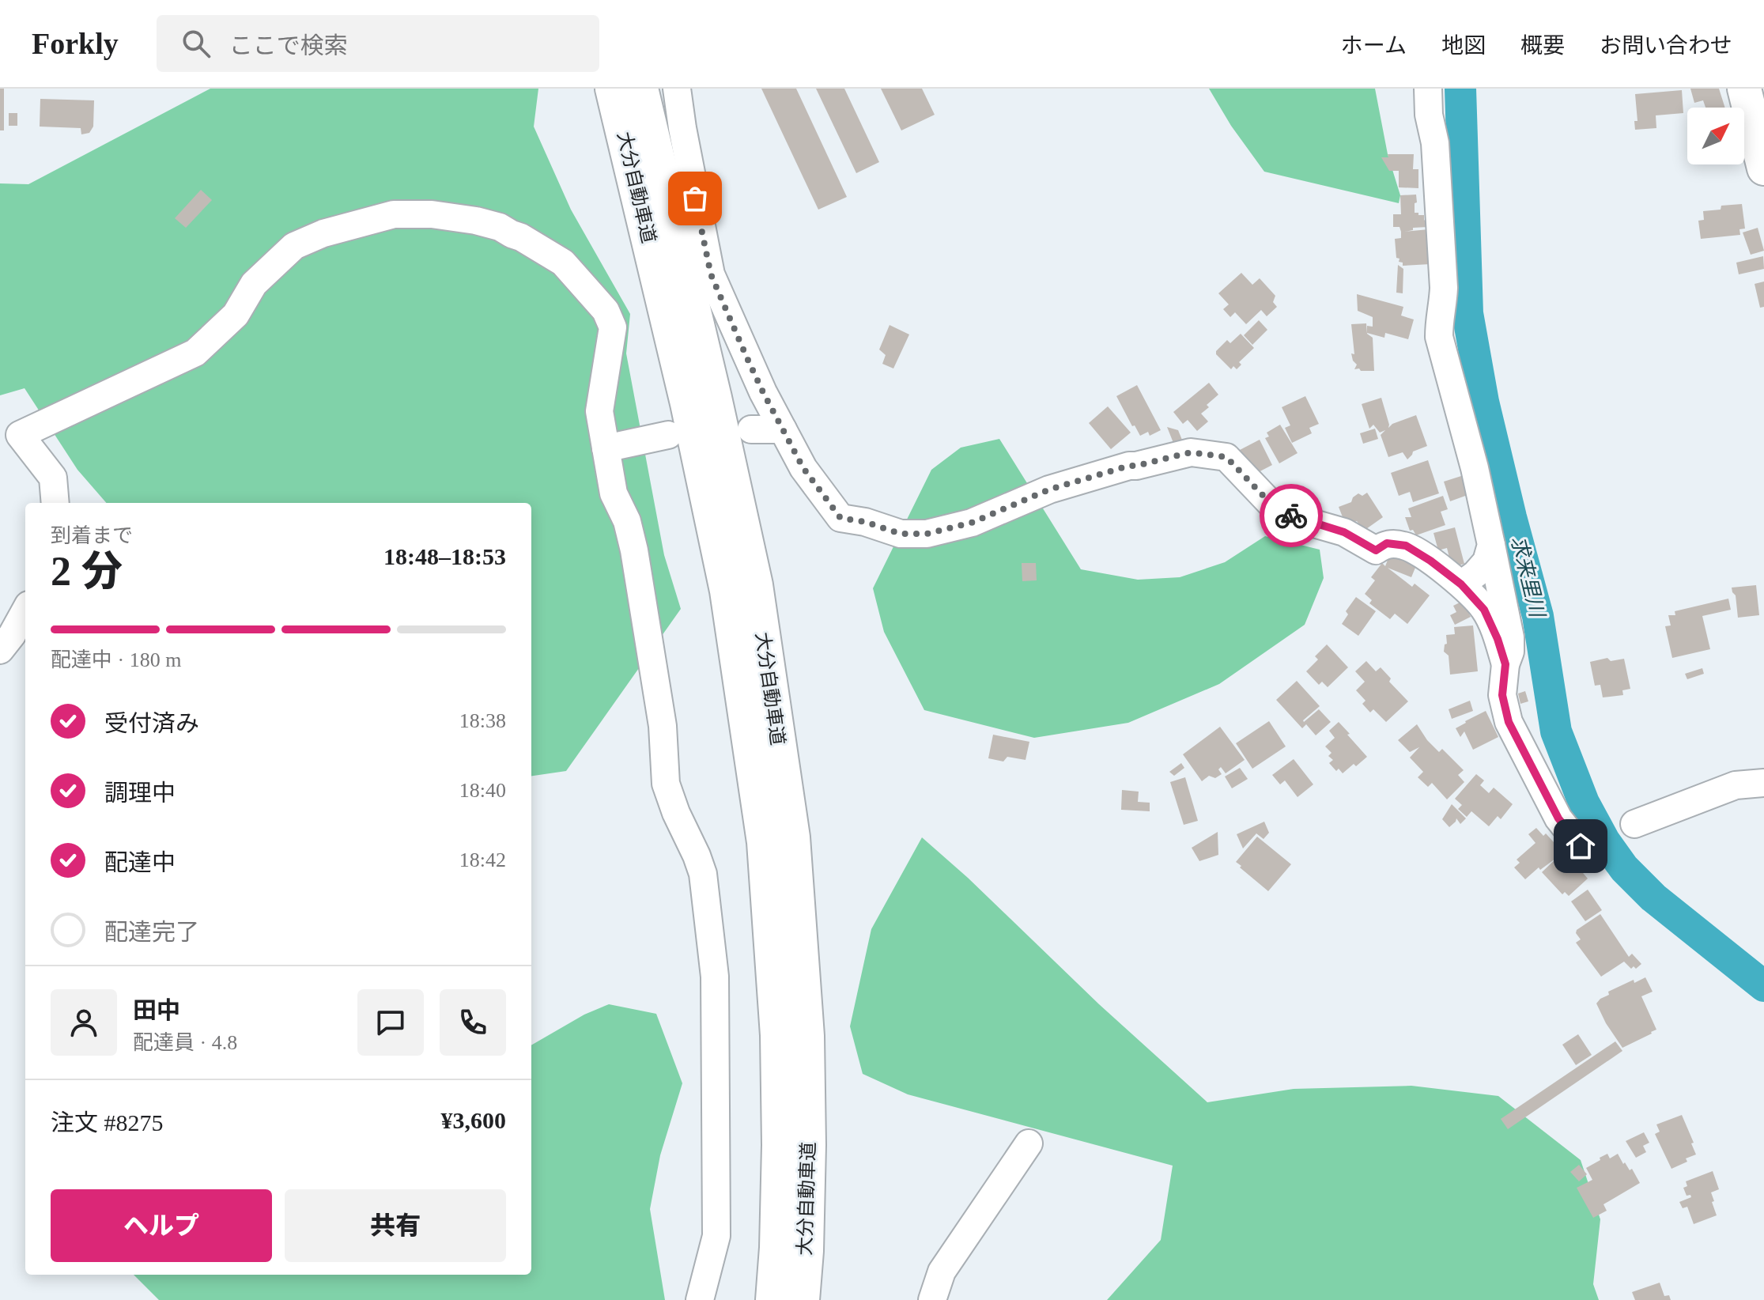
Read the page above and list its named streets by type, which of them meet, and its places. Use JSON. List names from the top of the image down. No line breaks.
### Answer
{"streets":{"highway":["大分自動車道"]},"water":["求来里川"],"north":"top right","page":{"header":"Forkly","search":"ここで検索","nav":["ホーム","地図","概要","お問い合わせ"],"heading":["2 分","到着まで","18:48–18:53"],"panel":["田中","配達員 · 4.8","注文 #8275","¥3,600"],"bar":"配達中 · 180 m","list":[["受付済み","18:38"],["調理中","18:40"],["配達中","18:42"],"配達完了"],"buttons":["ヘルプ","共有"]}}
